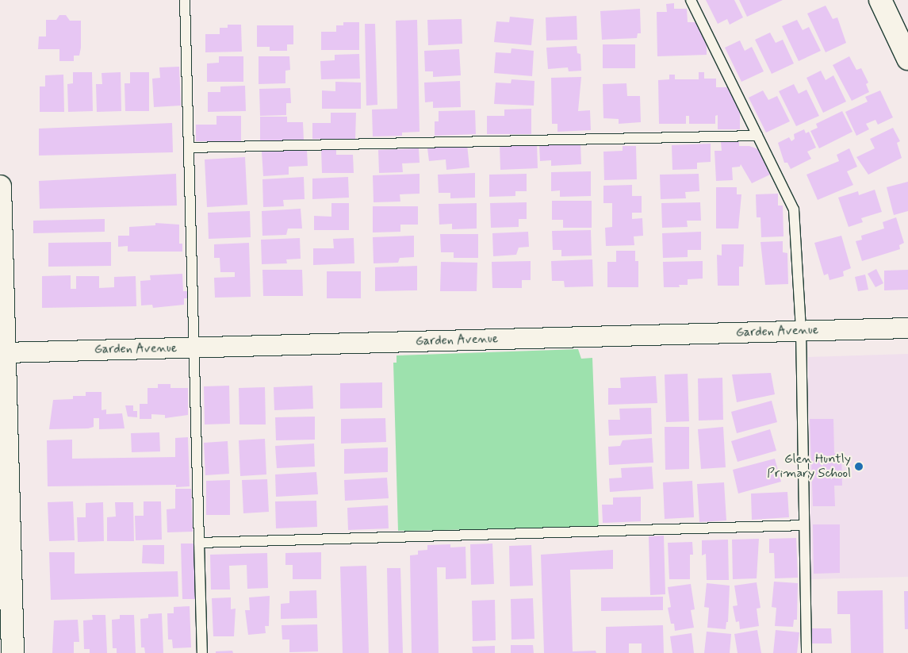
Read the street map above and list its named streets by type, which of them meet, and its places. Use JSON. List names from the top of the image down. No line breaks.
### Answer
{"streets":{"street":["Garden Avenue"]},"places":["Glen Huntly Primary School"]}
